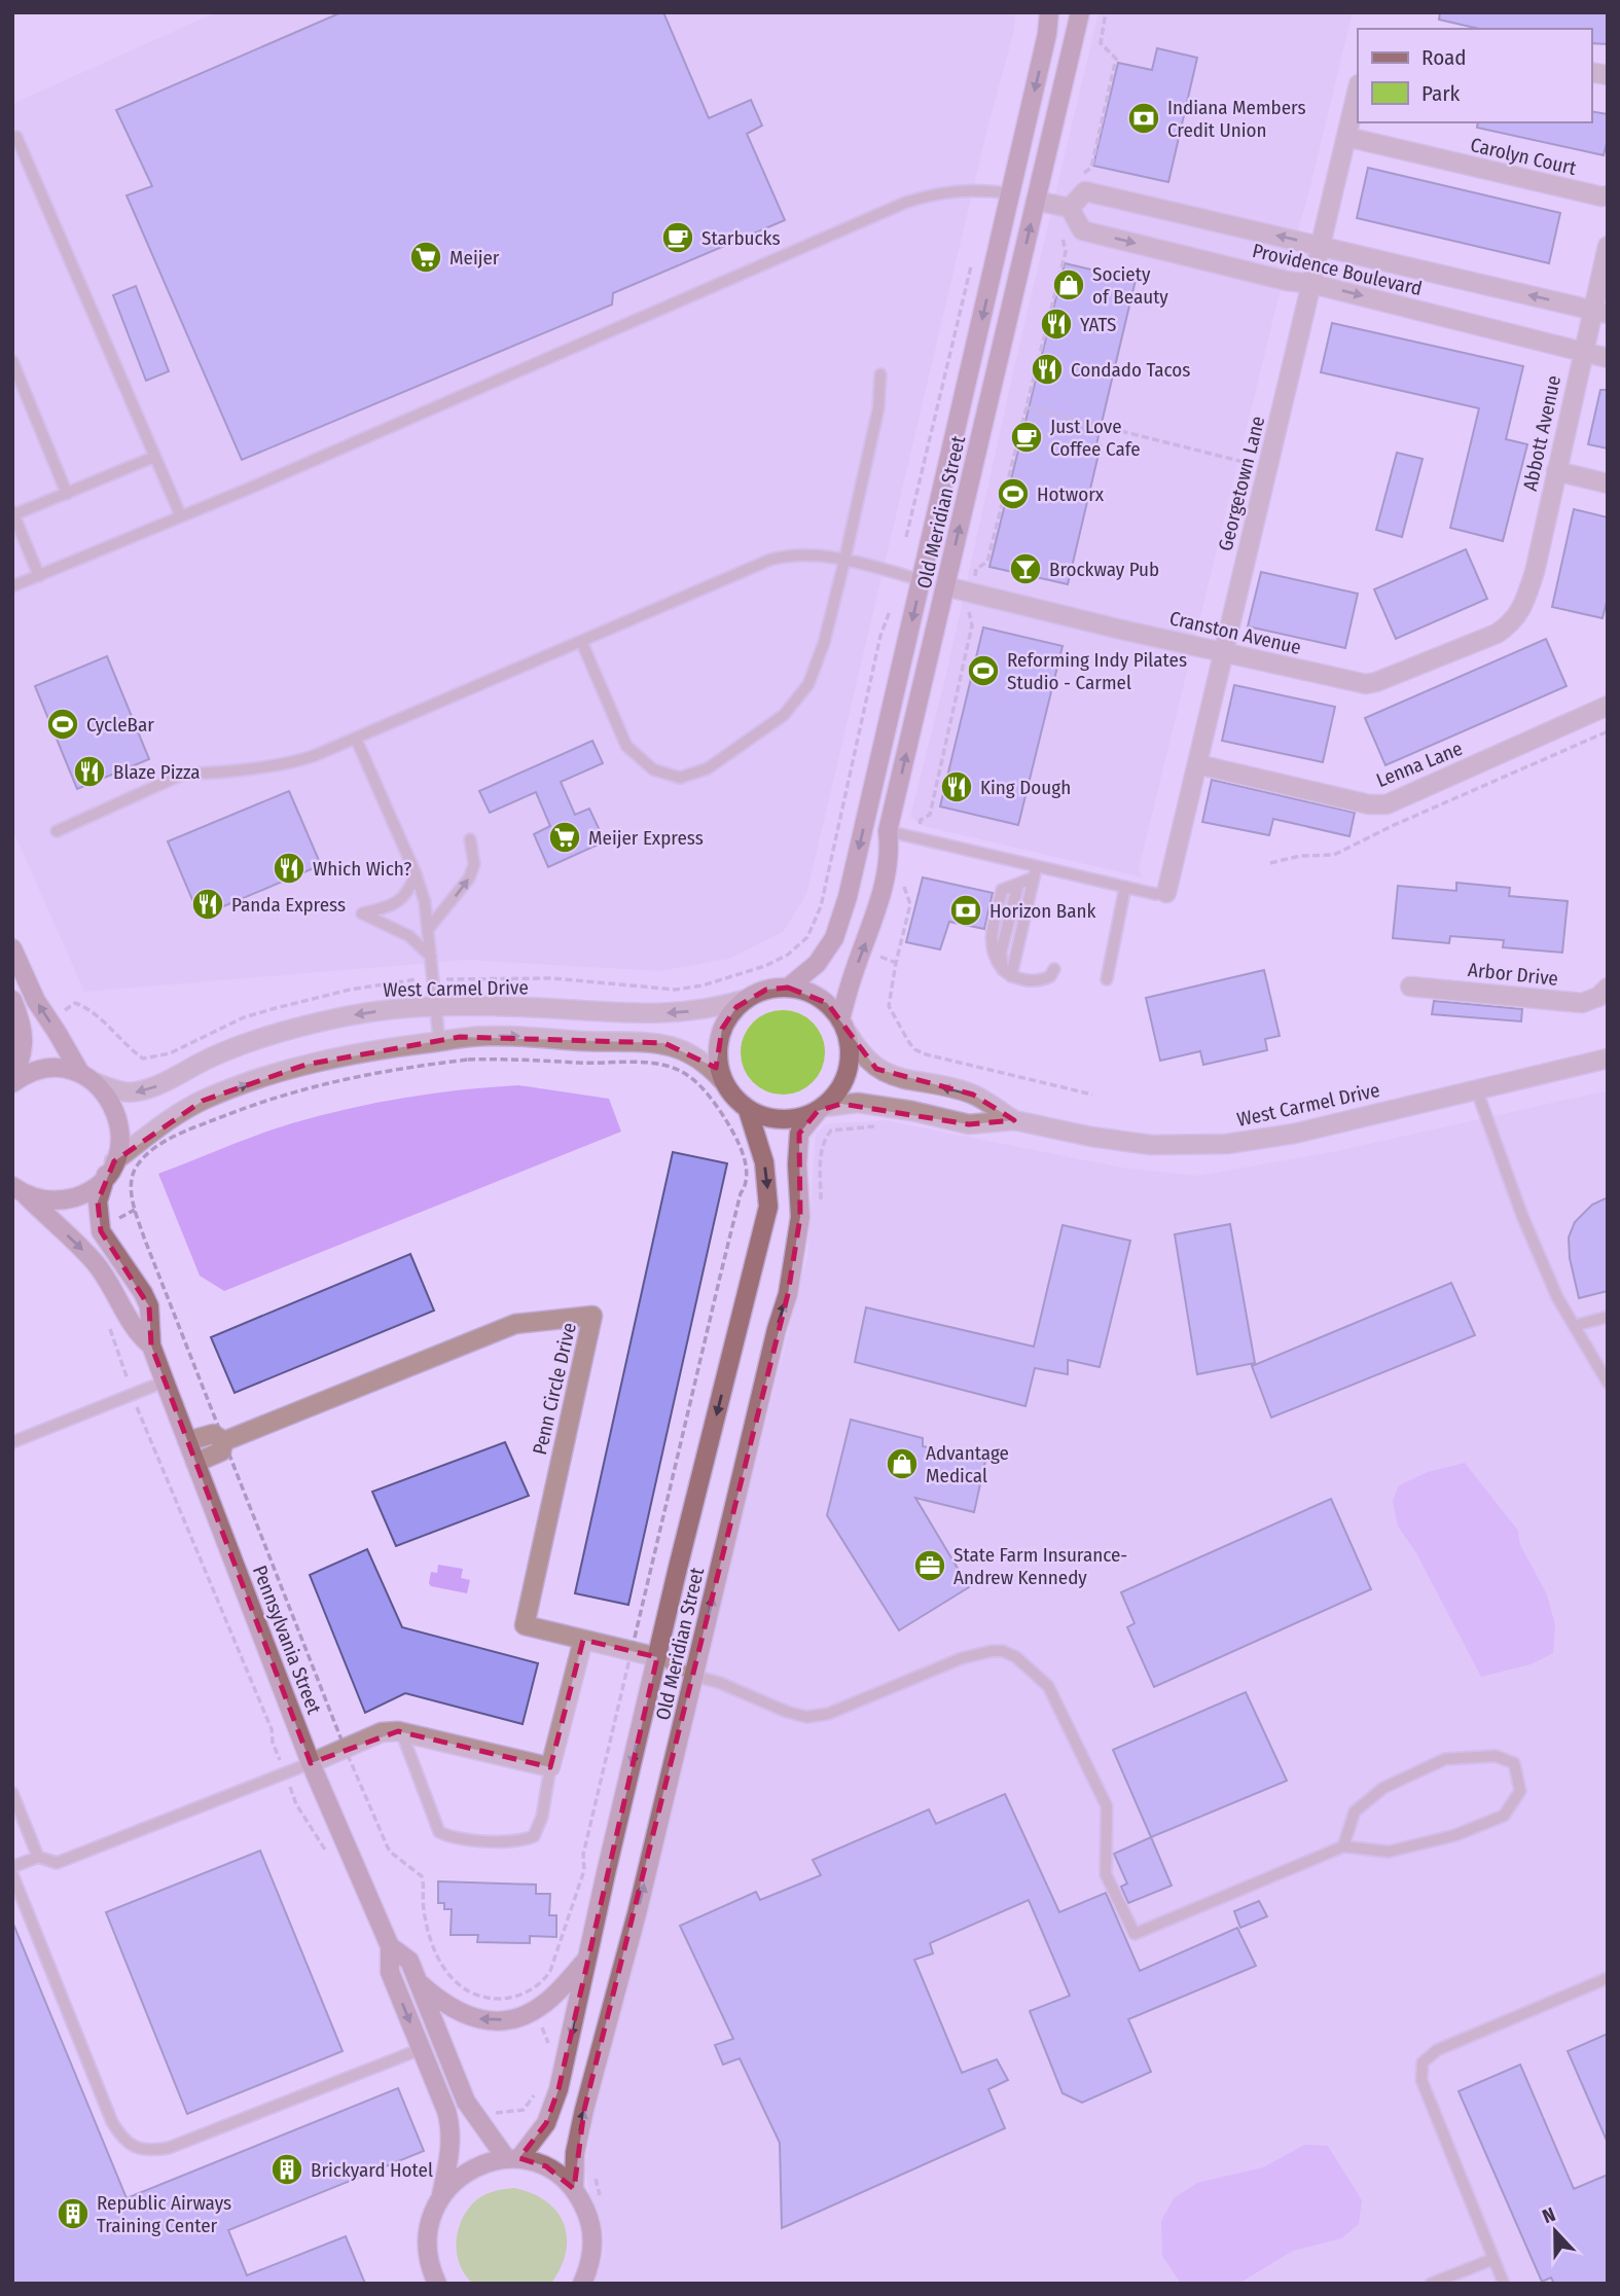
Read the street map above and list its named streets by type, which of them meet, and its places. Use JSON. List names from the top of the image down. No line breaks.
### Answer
{"streets":{"main road":["Old Meridian Street","Pennsylvania Street"],"street":["Carolyn Court","Providence Boulevard","Abbott Avenue","Georgetown Lane","Cranston Avenue","Lenna Lane","Arbor Drive","West Carmel Drive","Penn Circle Drive"]},"crossings":[["Carolyn Court","Georgetown Lane"],["Providence Boulevard","Abbott Avenue"],["Providence Boulevard","Georgetown Lane"],["Abbott Avenue","Cranston Avenue"],["Georgetown Lane","Cranston Avenue"],["Georgetown Lane","Lenna Lane"],["Old Meridian Street","Cranston Avenue"],["Old Meridian Street","West Carmel Drive"],["Old Meridian Street","Penn Circle Drive"],["Old Meridian Street","Pennsylvania Street"],["West Carmel Drive","Pennsylvania Street"],["Penn Circle Drive","Pennsylvania Street"]],"places":{"bank":["Indiana Members Credit Union","Horizon Bank"],"cafe":["Starbucks","Just Love Coffee Cafe"],"supermarket":["Meijer","Meijer Express"],"shop":["Society of Beauty","Advantage Medical"],"restaurant":["YATS","Condado Tacos","Blaze Pizza","King Dough","Which Wich?","Panda Express"],"sports":["Hotworx","Reforming Indy Pilates Studio - Carmel","CycleBar"],"bar":["Brockway Pub"],"office":["State Farm Insurance- Andrew Kennedy"],"building":["Brickyard Hotel","Republic Airways Training Center"]},"legend":["Road","Park"],"north":"top"}
